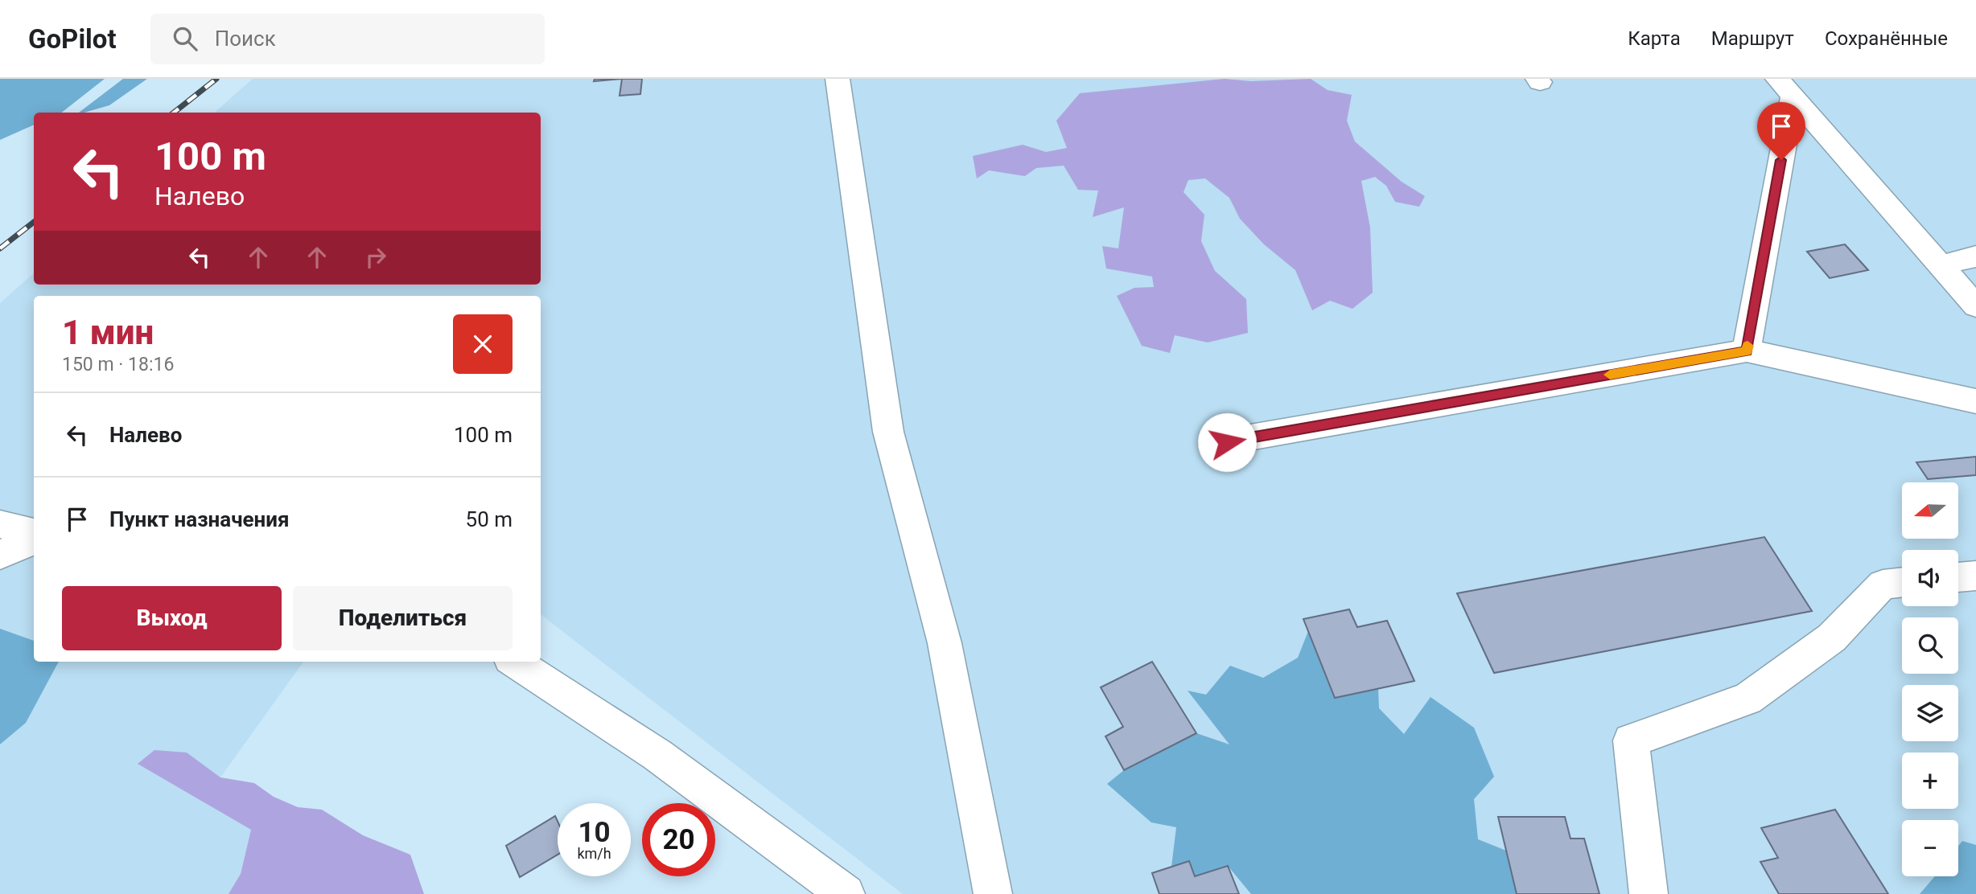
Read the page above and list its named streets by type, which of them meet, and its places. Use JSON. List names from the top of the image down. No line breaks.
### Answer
{"north":"left","page":{"header":"GoPilot","search":"Поиск","nav":["Карта","Маршрут","Сохранённые"],"turn":["100 m","Налево"],"heading":["1 мин","150 m · 18:16"],"list":[{"name":"Налево","value":"100 m"},{"name":"Пункт назначения","value":"50 m"}],"map_buttons":["+","−"],"buttons":["Выход","Поделиться"],"speed":"10 km/h","limit":"20"}}
